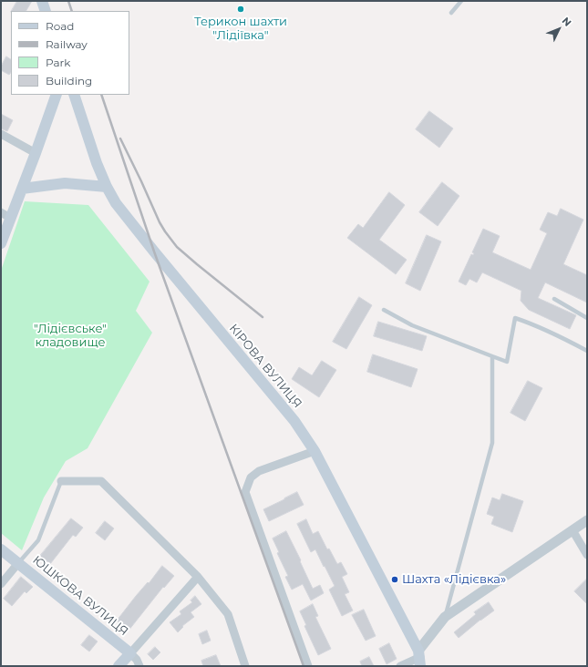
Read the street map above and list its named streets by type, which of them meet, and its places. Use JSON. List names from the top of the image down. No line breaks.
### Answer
{"streets":{"main road":["КІРОВА ВУЛИЦЯ","ЮШКОВА ВУЛИЦЯ"]},"parks":["\"Лідієвське\" кладовище"],"places":["Терикон шахти \"Лідіївка\"","Шахта «Лідієвка»"],"legend":["Road","Railway","Park","Building"],"north":"top right"}
